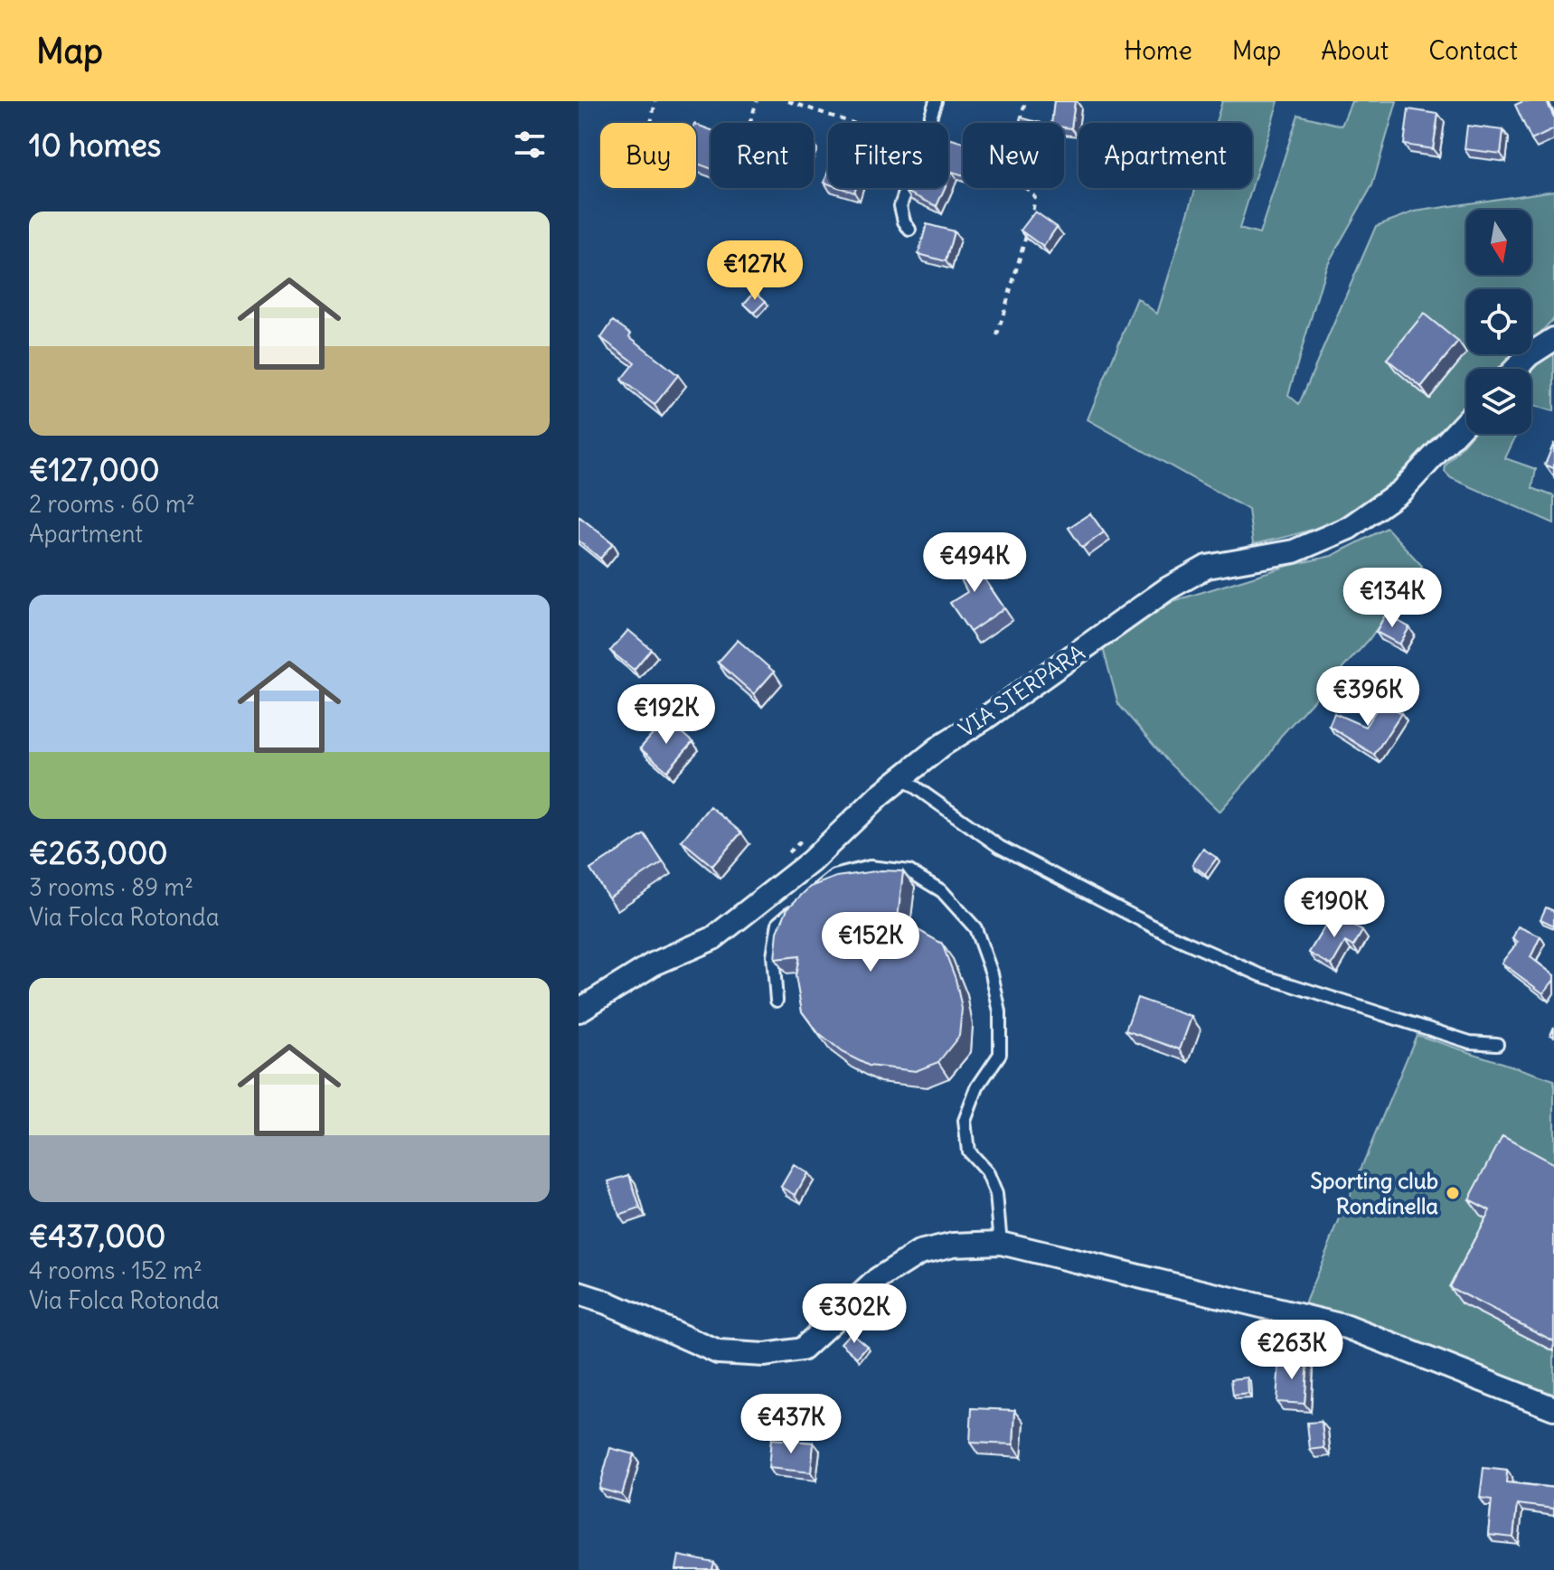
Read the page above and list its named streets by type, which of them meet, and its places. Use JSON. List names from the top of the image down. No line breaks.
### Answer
{"streets":{"street":["VIA STERPARA"]},"places":["Sporting club Rondinella"],"north":"bottom","page":{"header":"Map","nav":["Home","Map","About","Contact"],"heading":"10 homes","chip":["Buy","Rent","Filters","New","Apartment"],"list":[{"name":"€127,000","note":"2 rooms · 60 m² · Apartment"},{"name":"€263,000","note":"3 rooms · 89 m² · Via Folca Rotonda"},{"name":"€437,000","note":"4 rooms · 152 m² · Via Folca Rotonda"}],"price":["€127K","€494K","€134K","€396K","€192K","€190K","€152K","€302K","€263K","€437K"]}}
